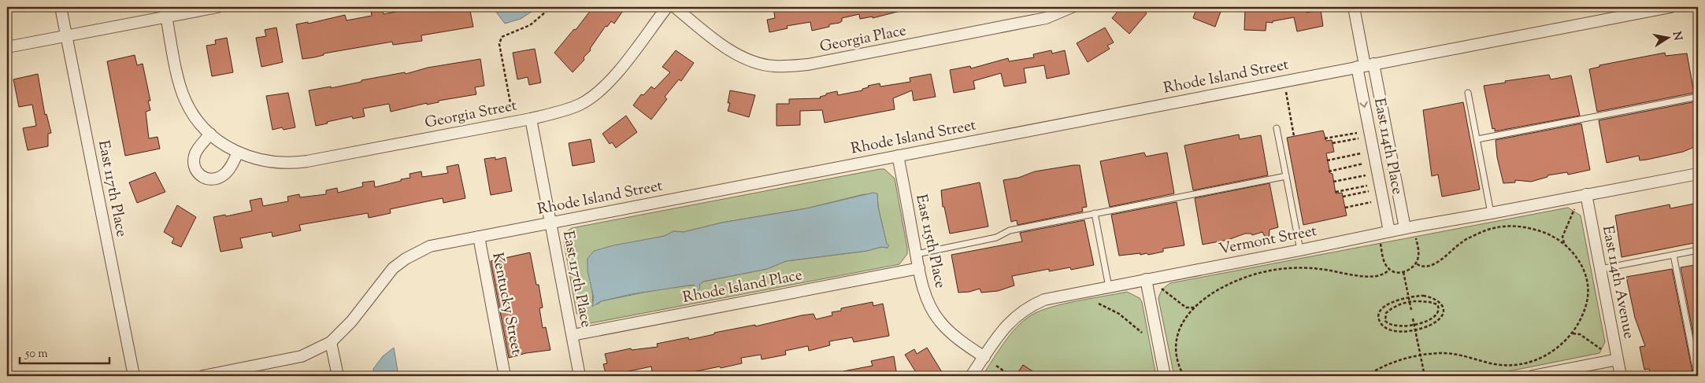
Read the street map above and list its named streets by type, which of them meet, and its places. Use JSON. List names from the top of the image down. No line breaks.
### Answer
{"streets":{"street":["Georgia Place","Rhode Island Street","Georgia Street","East 114th Place","East 117th Place","Vermont Street","East 115th Place","East 114th Avenue","Rhode Island Place","Kentucky Street"]},"crossings":[["Rhode Island Street","East 114th Place"],["Rhode Island Street","East 117th Place"],["Rhode Island Street","East 115th Place"],["Rhode Island Street","Kentucky Street"],["Georgia Street","East 117th Place"],["East 114th Place","Vermont Street"],["East 117th Place","Rhode Island Place"],["Vermont Street","East 115th Place"],["Vermont Street","East 114th Avenue"],["East 115th Place","Rhode Island Place"]],"scale_bar":"50 m","north":"right"}
